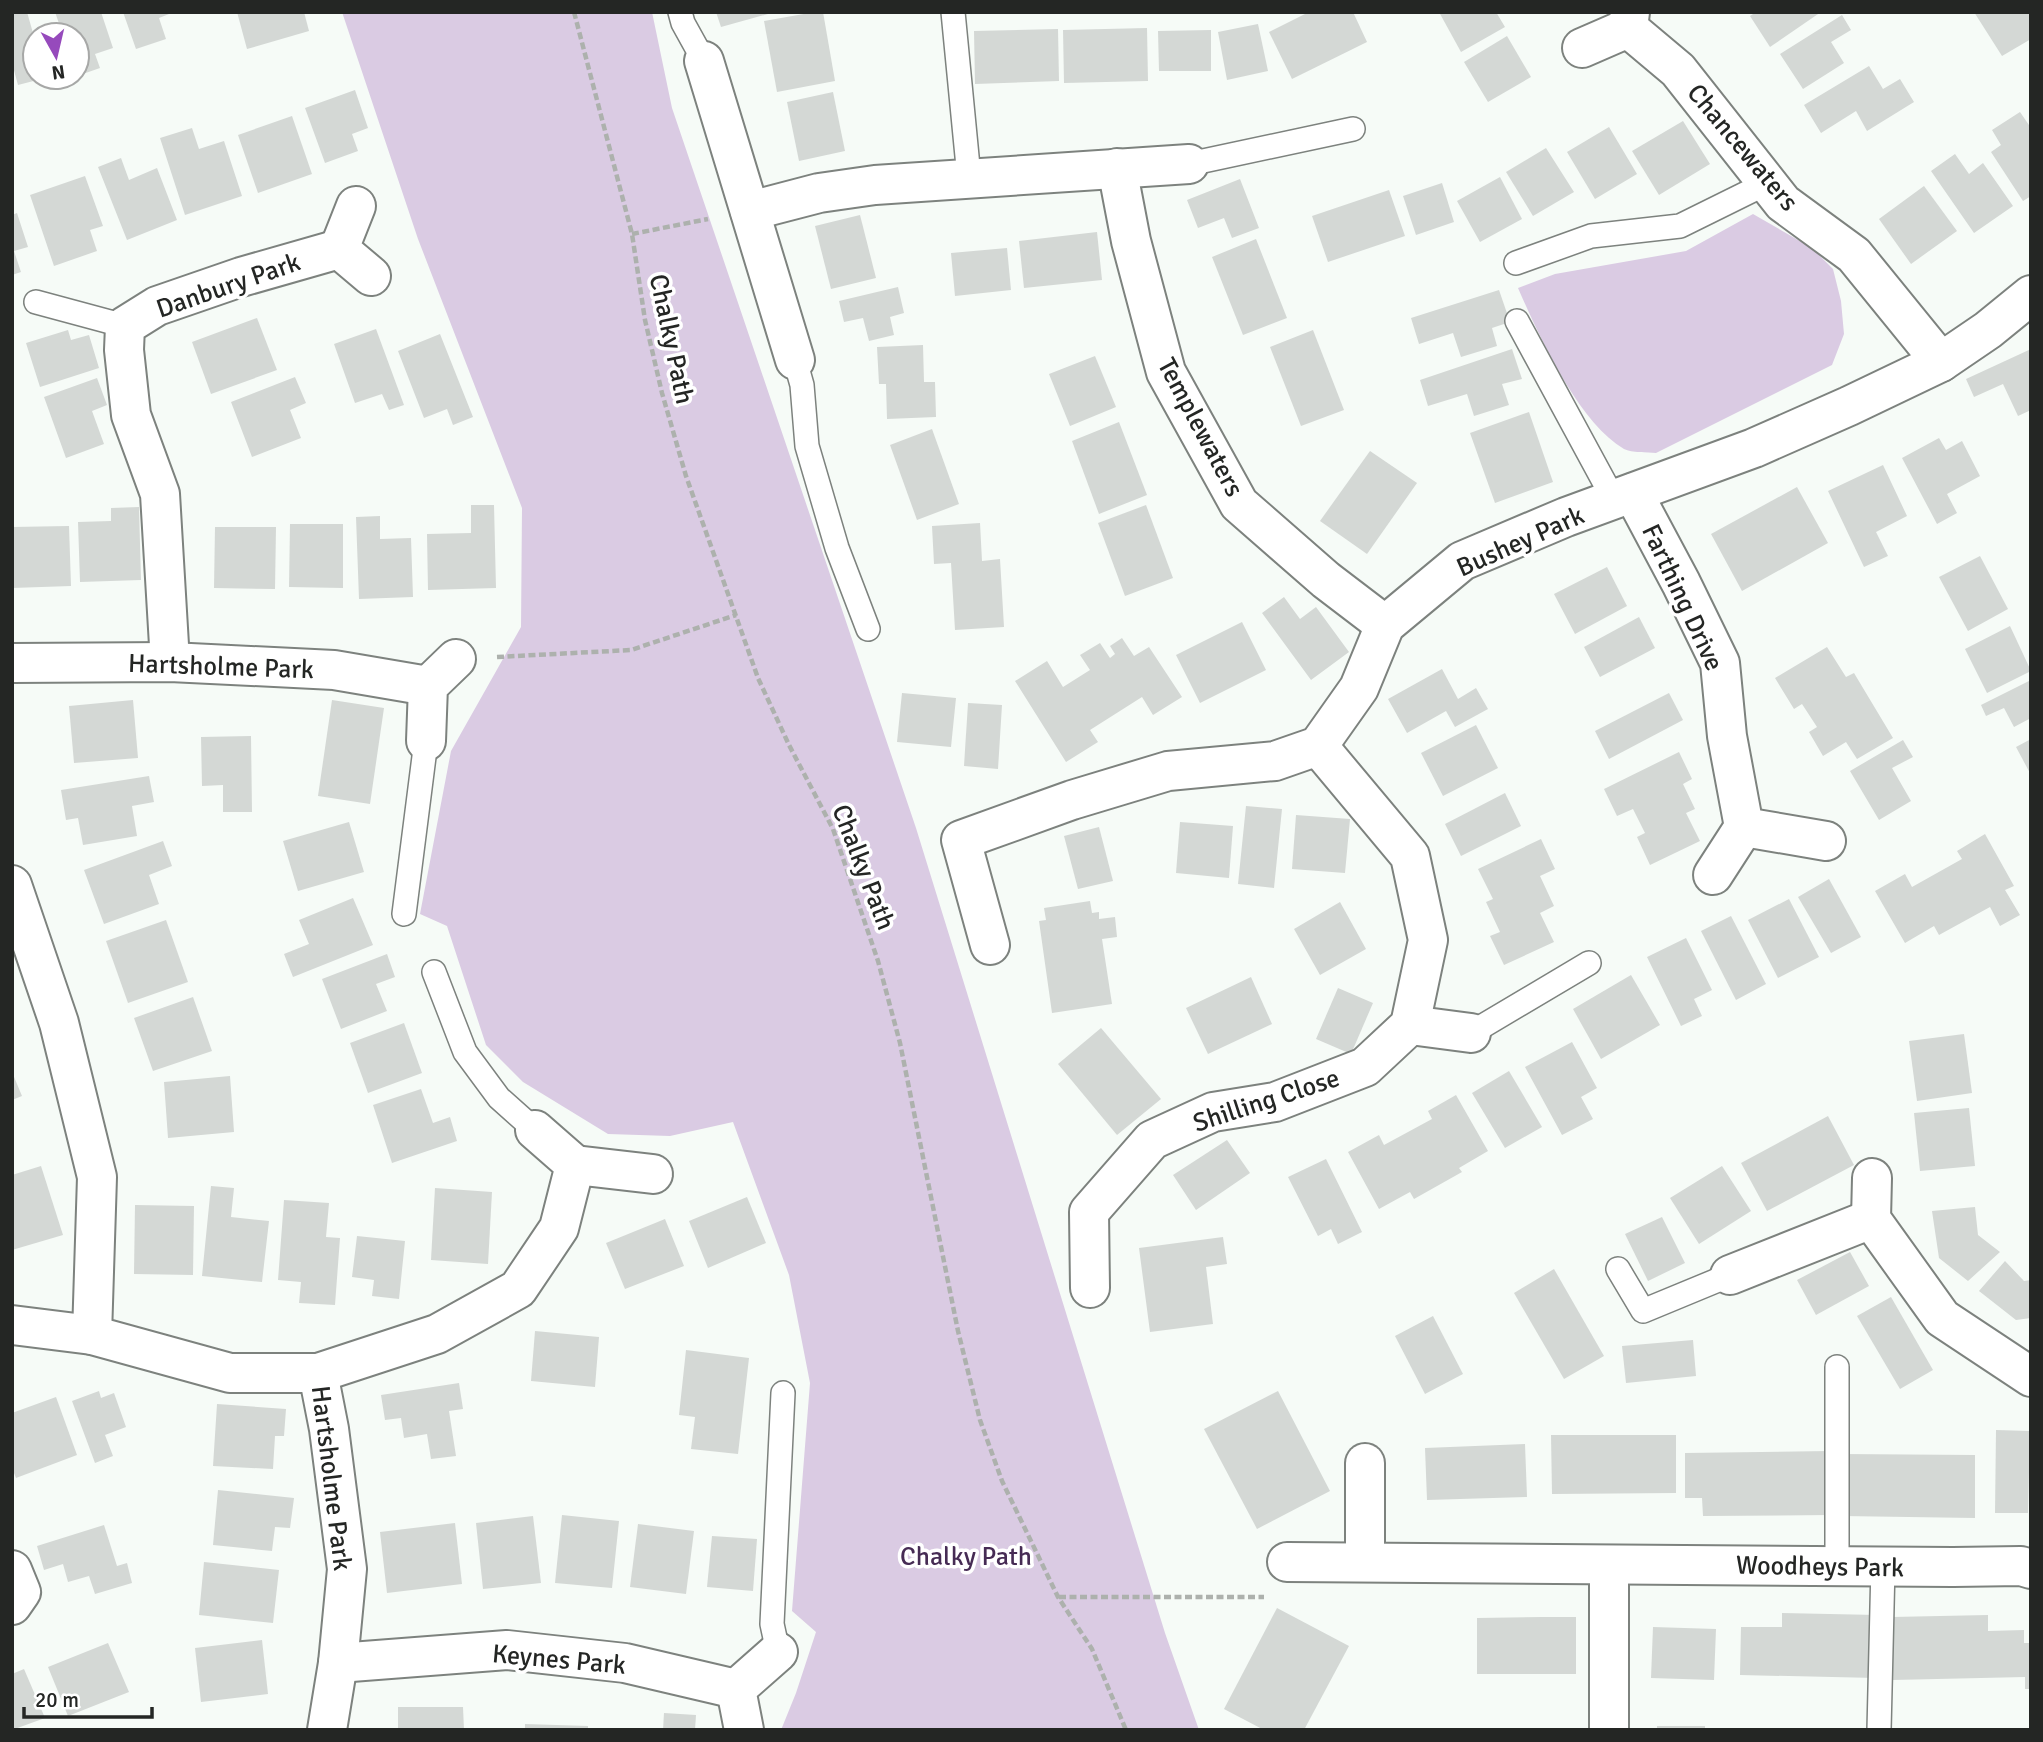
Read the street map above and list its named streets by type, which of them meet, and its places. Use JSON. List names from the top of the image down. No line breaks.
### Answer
{"streets":{"street":["Chancewaters","Danbury Park","Templewaters","Bushey Park","Farthing Drive","Hartsholme Park","Shilling Close","Woodheys Park","Keynes Park"],"path":["Chalky Path"]},"crossings":[["Chancewaters","Bushey Park"],["Danbury Park","Hartsholme Park"],["Templewaters","Bushey Park"],["Bushey Park","Farthing Drive"],["Hartsholme Park","Keynes Park"]],"parks":["Chalky Path"],"scale_bar":"20 m","north":"bottom"}
